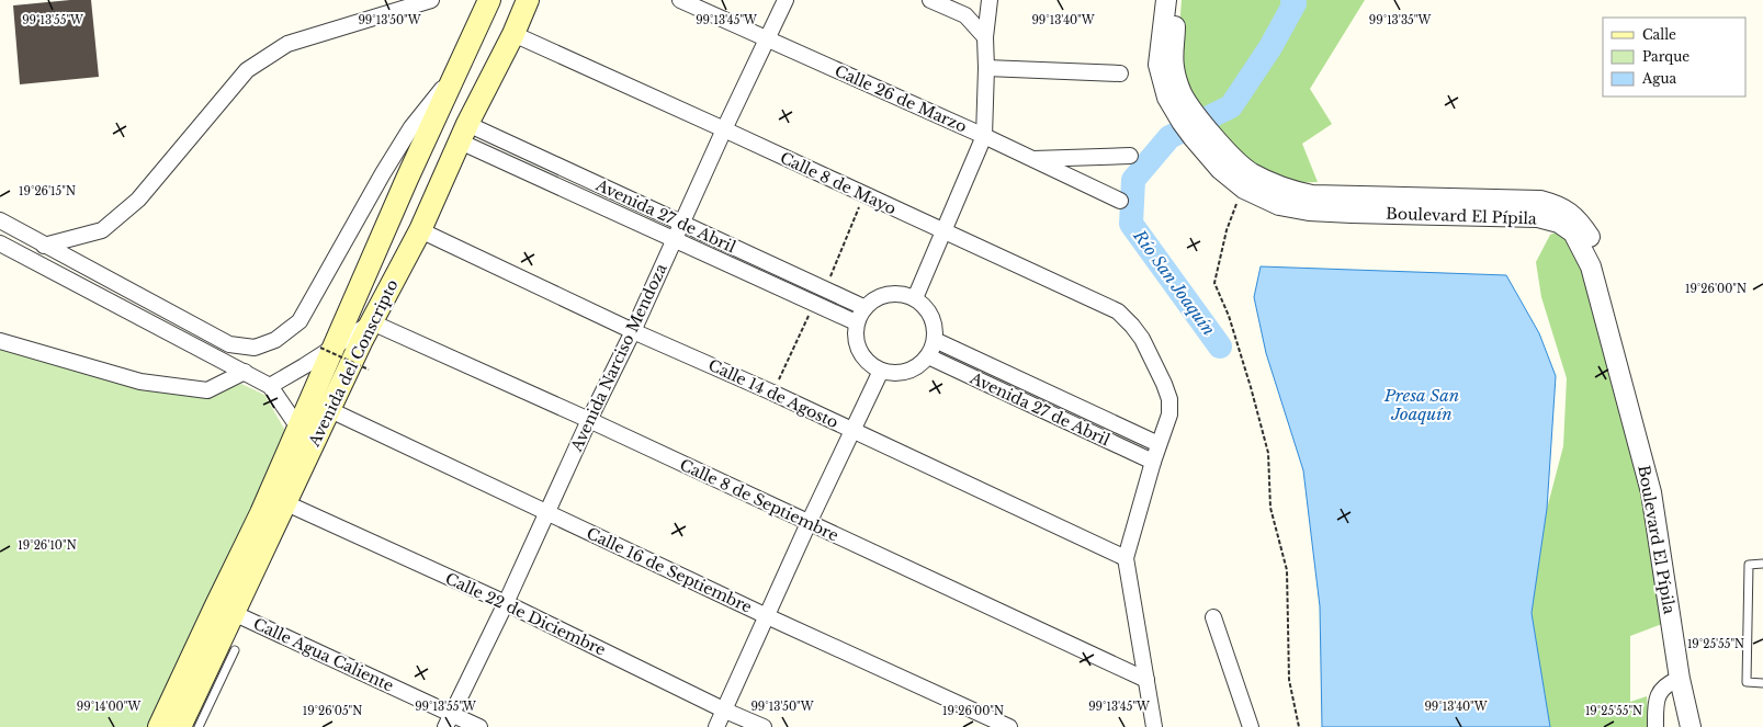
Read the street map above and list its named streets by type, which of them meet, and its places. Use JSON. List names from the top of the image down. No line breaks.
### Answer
{"streets":{"main road":["Avenida del Conscripto"],"street":["Calle 26 de Marzo","Calle 8 de Mayo","Avenida 27 de Abril","Boulevard El Pípila","Avenida Narciso Mendoza","Calle 14 de Agosto","Calle 8 de Septiembre","Calle 16 de Septiembre","Calle 22 de Diciembre","Calle Agua Caliente"]},"crossings":[["Calle 26 de Marzo","Avenida Narciso Mendoza"],["Calle 8 de Mayo","Avenida 27 de Abril"],["Calle 8 de Mayo","Avenida Narciso Mendoza"],["Calle 8 de Mayo","Avenida del Conscripto"],["Calle 8 de Mayo","Calle 14 de Agosto"],["Avenida 27 de Abril","Avenida Narciso Mendoza"],["Avenida 27 de Abril","Avenida del Conscripto"],["Avenida Narciso Mendoza","Calle 14 de Agosto"],["Avenida Narciso Mendoza","Calle 8 de Septiembre"],["Avenida Narciso Mendoza","Calle 16 de Septiembre"],["Avenida Narciso Mendoza","Calle 22 de Diciembre"],["Avenida Narciso Mendoza","Calle Agua Caliente"],["Avenida del Conscripto","Calle 14 de Agosto"],["Avenida del Conscripto","Calle 8 de Septiembre"],["Avenida del Conscripto","Calle 16 de Septiembre"],["Avenida del Conscripto","Calle 22 de Diciembre"],["Avenida del Conscripto","Calle Agua Caliente"]],"water":["Río San Joaquín","Presa San Joaquín"],"legend":["Calle","Parque","Agua"],"coordinates":["99°13'55\"W","99°13'50\"W","99°13'45\"W","99°13'40\"W","99°13'35\"W","19°26'15\"N","19°26'00\"N","19°26'10\"N","19°25'55\"N","99°14'00\"W","19°26'05\"N"]}
